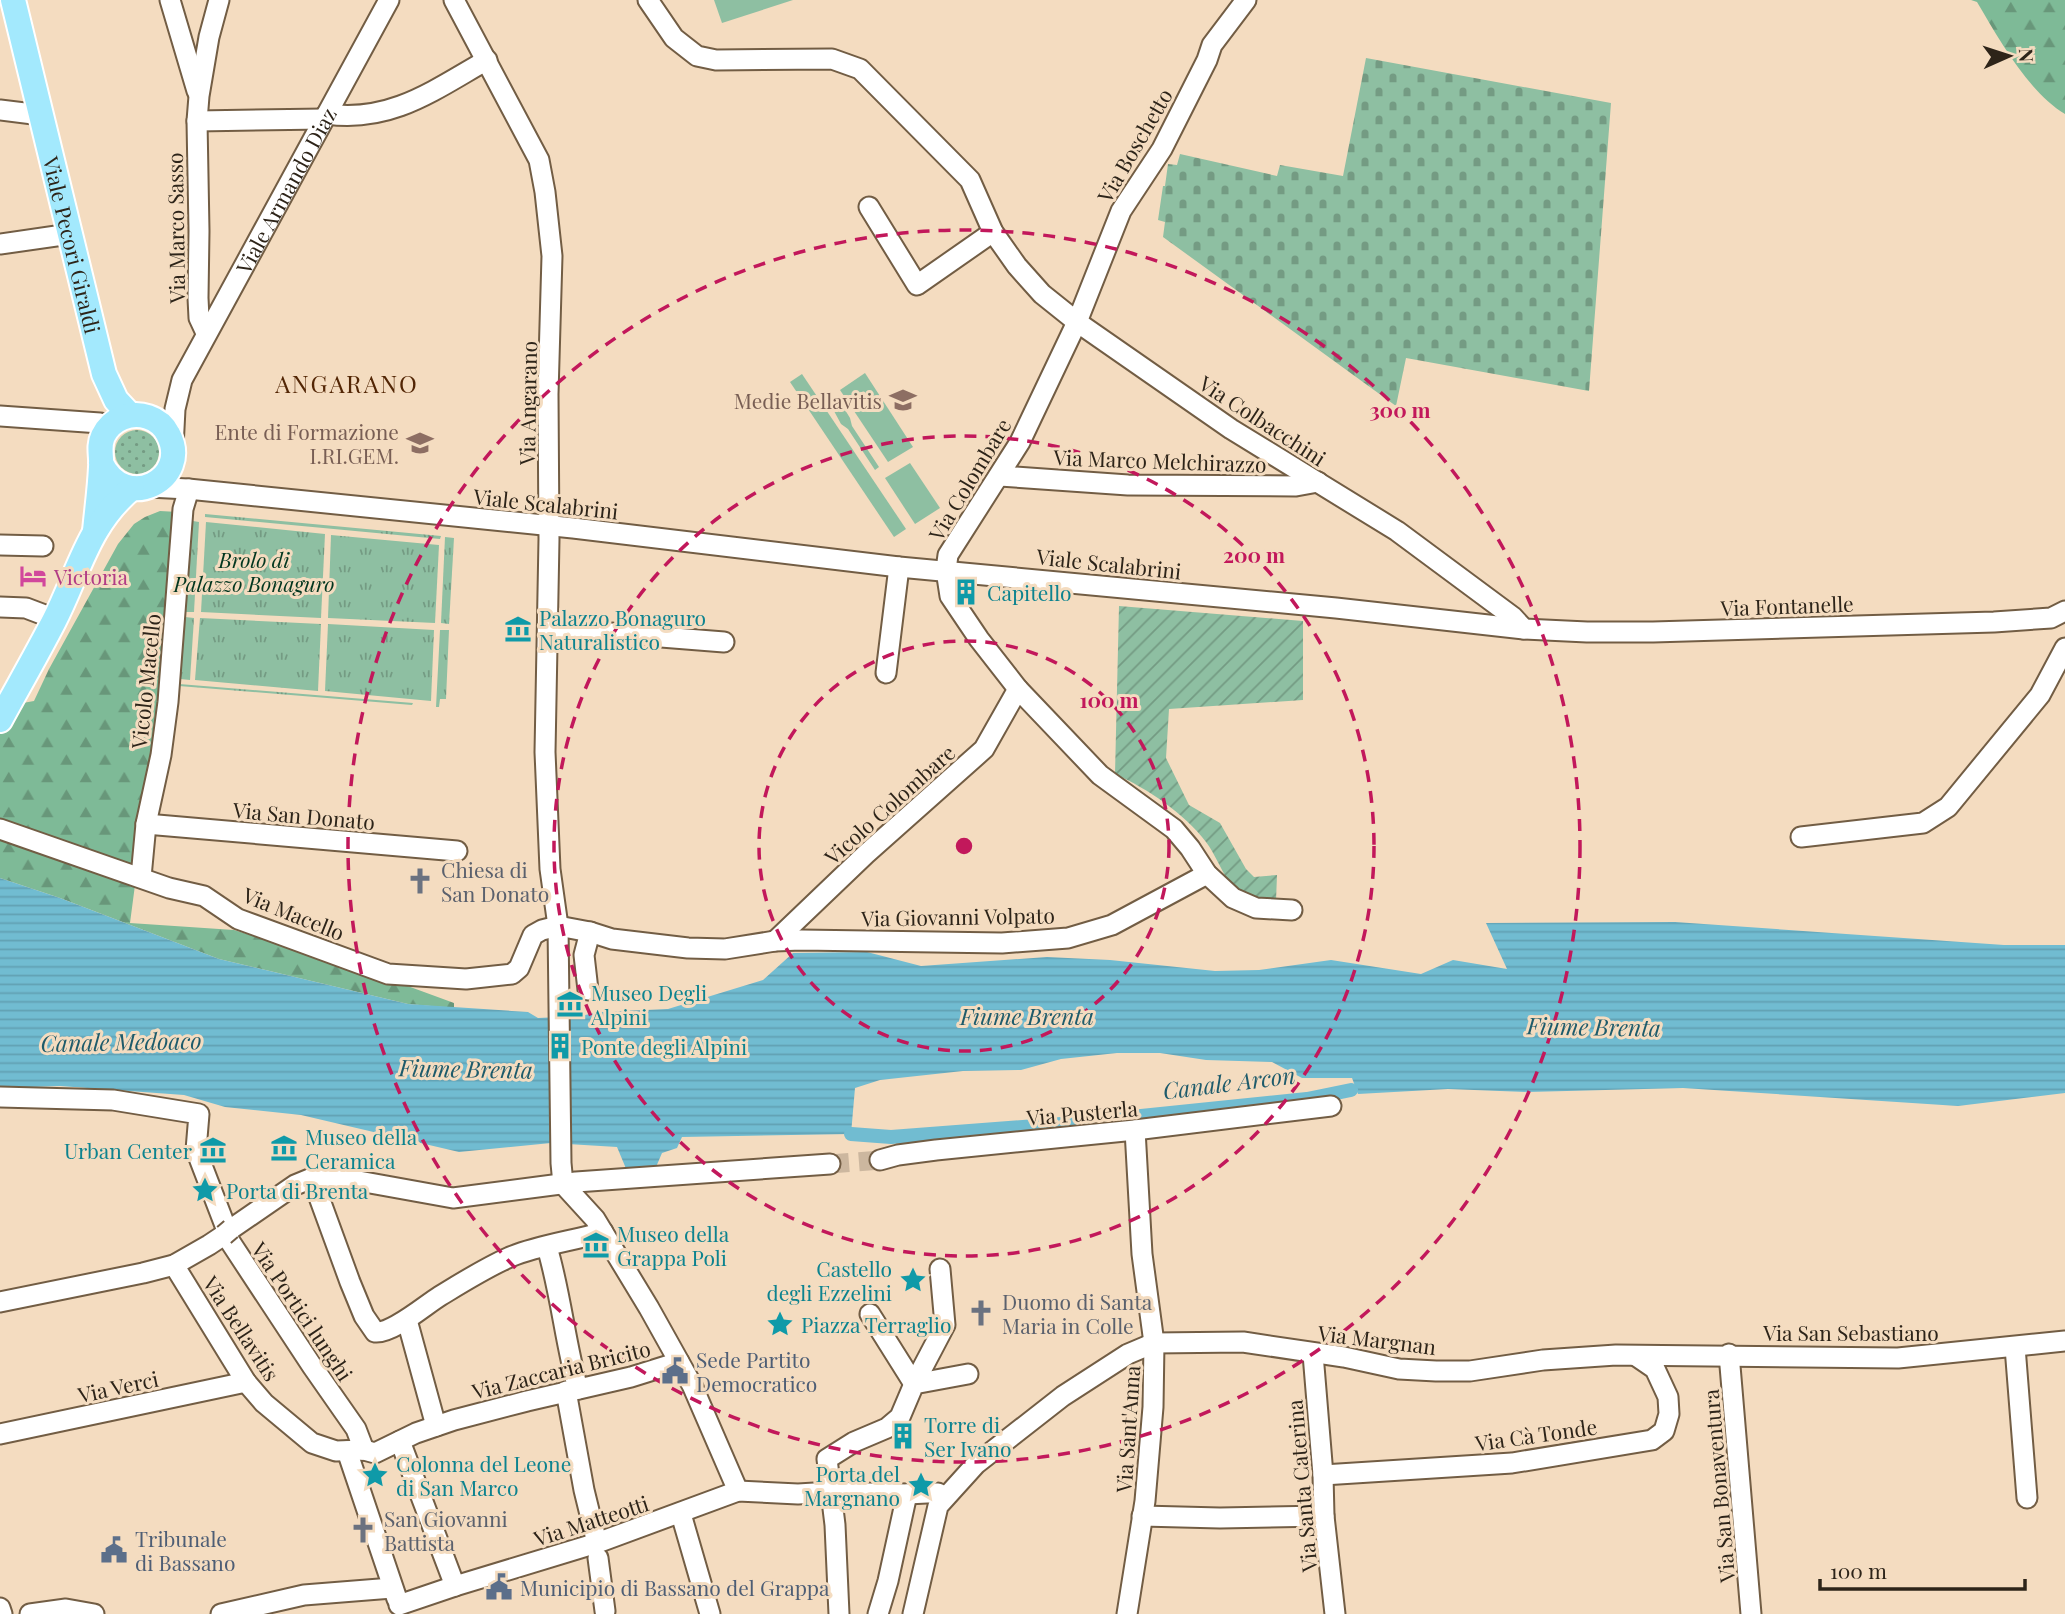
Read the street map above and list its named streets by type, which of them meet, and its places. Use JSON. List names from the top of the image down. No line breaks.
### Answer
{"streets":{"main road":["Viale Armando Diaz","Viale Pecori Giraldi"],"street":["Via Boschetto","Via Marco Sasso","Via Angarano","Via Colbacchini","Via Marco Melchirazzo","Via Colombare","Viale Scalabrini","Via Fontanelle","Vicolo Macello","Vicolo Colombare","Via San Donato","Via Macello","Via Giovanni Volpato","Via Pusterla","Via Portici lunghi","Via Bellavitis","Via San Sebastiano","Via Margnan","Via Zaccaria Bricito","Via Verci","Via Sant'Anna","Via Cà Tonde","Via Santa Caterina","Via San Bonaventura","Via Matteotti"]},"crossings":[["Via Boschetto","Via Colbacchini"],["Via Boschetto","Via Colombare"],["Viale Armando Diaz","Via Marco Sasso"],["Viale Armando Diaz","Viale Pecori Giraldi"],["Viale Armando Diaz","Viale Scalabrini"],["Viale Pecori Giraldi","Viale Scalabrini"],["Via Angarano","Viale Scalabrini"],["Via Angarano","Via Macello"],["Via Angarano","Via Giovanni Volpato"],["Via Colbacchini","Via Marco Melchirazzo"],["Via Colbacchini","Via Colombare"],["Via Colbacchini","Viale Scalabrini"],["Via Colbacchini","Via Fontanelle"],["Via Marco Melchirazzo","Via Colombare"],["Via Colombare","Viale Scalabrini"],["Via Colombare","Vicolo Colombare"],["Via Colombare","Via Giovanni Volpato"],["Viale Scalabrini","Via Fontanelle"],["Viale Scalabrini","Vicolo Macello"],["Vicolo Macello","Via San Donato"],["Vicolo Macello","Via Macello"],["Vicolo Colombare","Via Giovanni Volpato"],["Via Macello","Via Giovanni Volpato"],["Via Pusterla","Via Sant'Anna"],["Via Portici lunghi","Via Bellavitis"],["Via Portici lunghi","Via Zaccaria Bricito"],["Via Portici lunghi","Via Matteotti"],["Via Bellavitis","Via Zaccaria Bricito"],["Via Bellavitis","Via Verci"],["Via San Sebastiano","Via Margnan"],["Via San Sebastiano","Via Cà Tonde"],["Via San Sebastiano","Via San Bonaventura"],["Via Margnan","Via Sant'Anna"],["Via Margnan","Via Cà Tonde"],["Via Margnan","Via Santa Caterina"],["Via Sant'Anna","Via Santa Caterina"],["Via Cà Tonde","Via Santa Caterina"]],"districts":["ANGARANO"],"water":["Fiume Brenta","Canale Medoaco","Canale Arcon"],"parks":["Brolo di Palazzo Bonaguro"],"places":{"school or university":["Medie Bellavitis","Ente di Formazione I.RI.GEM."],"hotel":["Victoria"],"building":["Capitello","Ponte degli Alpini","Torre di Ser Ivano"],"museum":["Palazzo Bonaguro Naturalistico","Museo Degli Alpini","Museo della Ceramica","Urban Center","Museo della Grappa Poli"],"church":["Chiesa di San Donato","Duomo di Santa Maria in Colle","San Giovanni Battista"],"place":["Porta di Brenta","Castello degli Ezzelini","Piazza Terraglio","Colonna del Leone di San Marco","Porta del Margnano"],"public building":["Sede Partito Democratico","Tribunale di Bassano","Municipio di Bassano del Grappa"]},"scale_bar":"100 m","north":"right","rings":["300 m","200 m","100 m"]}
